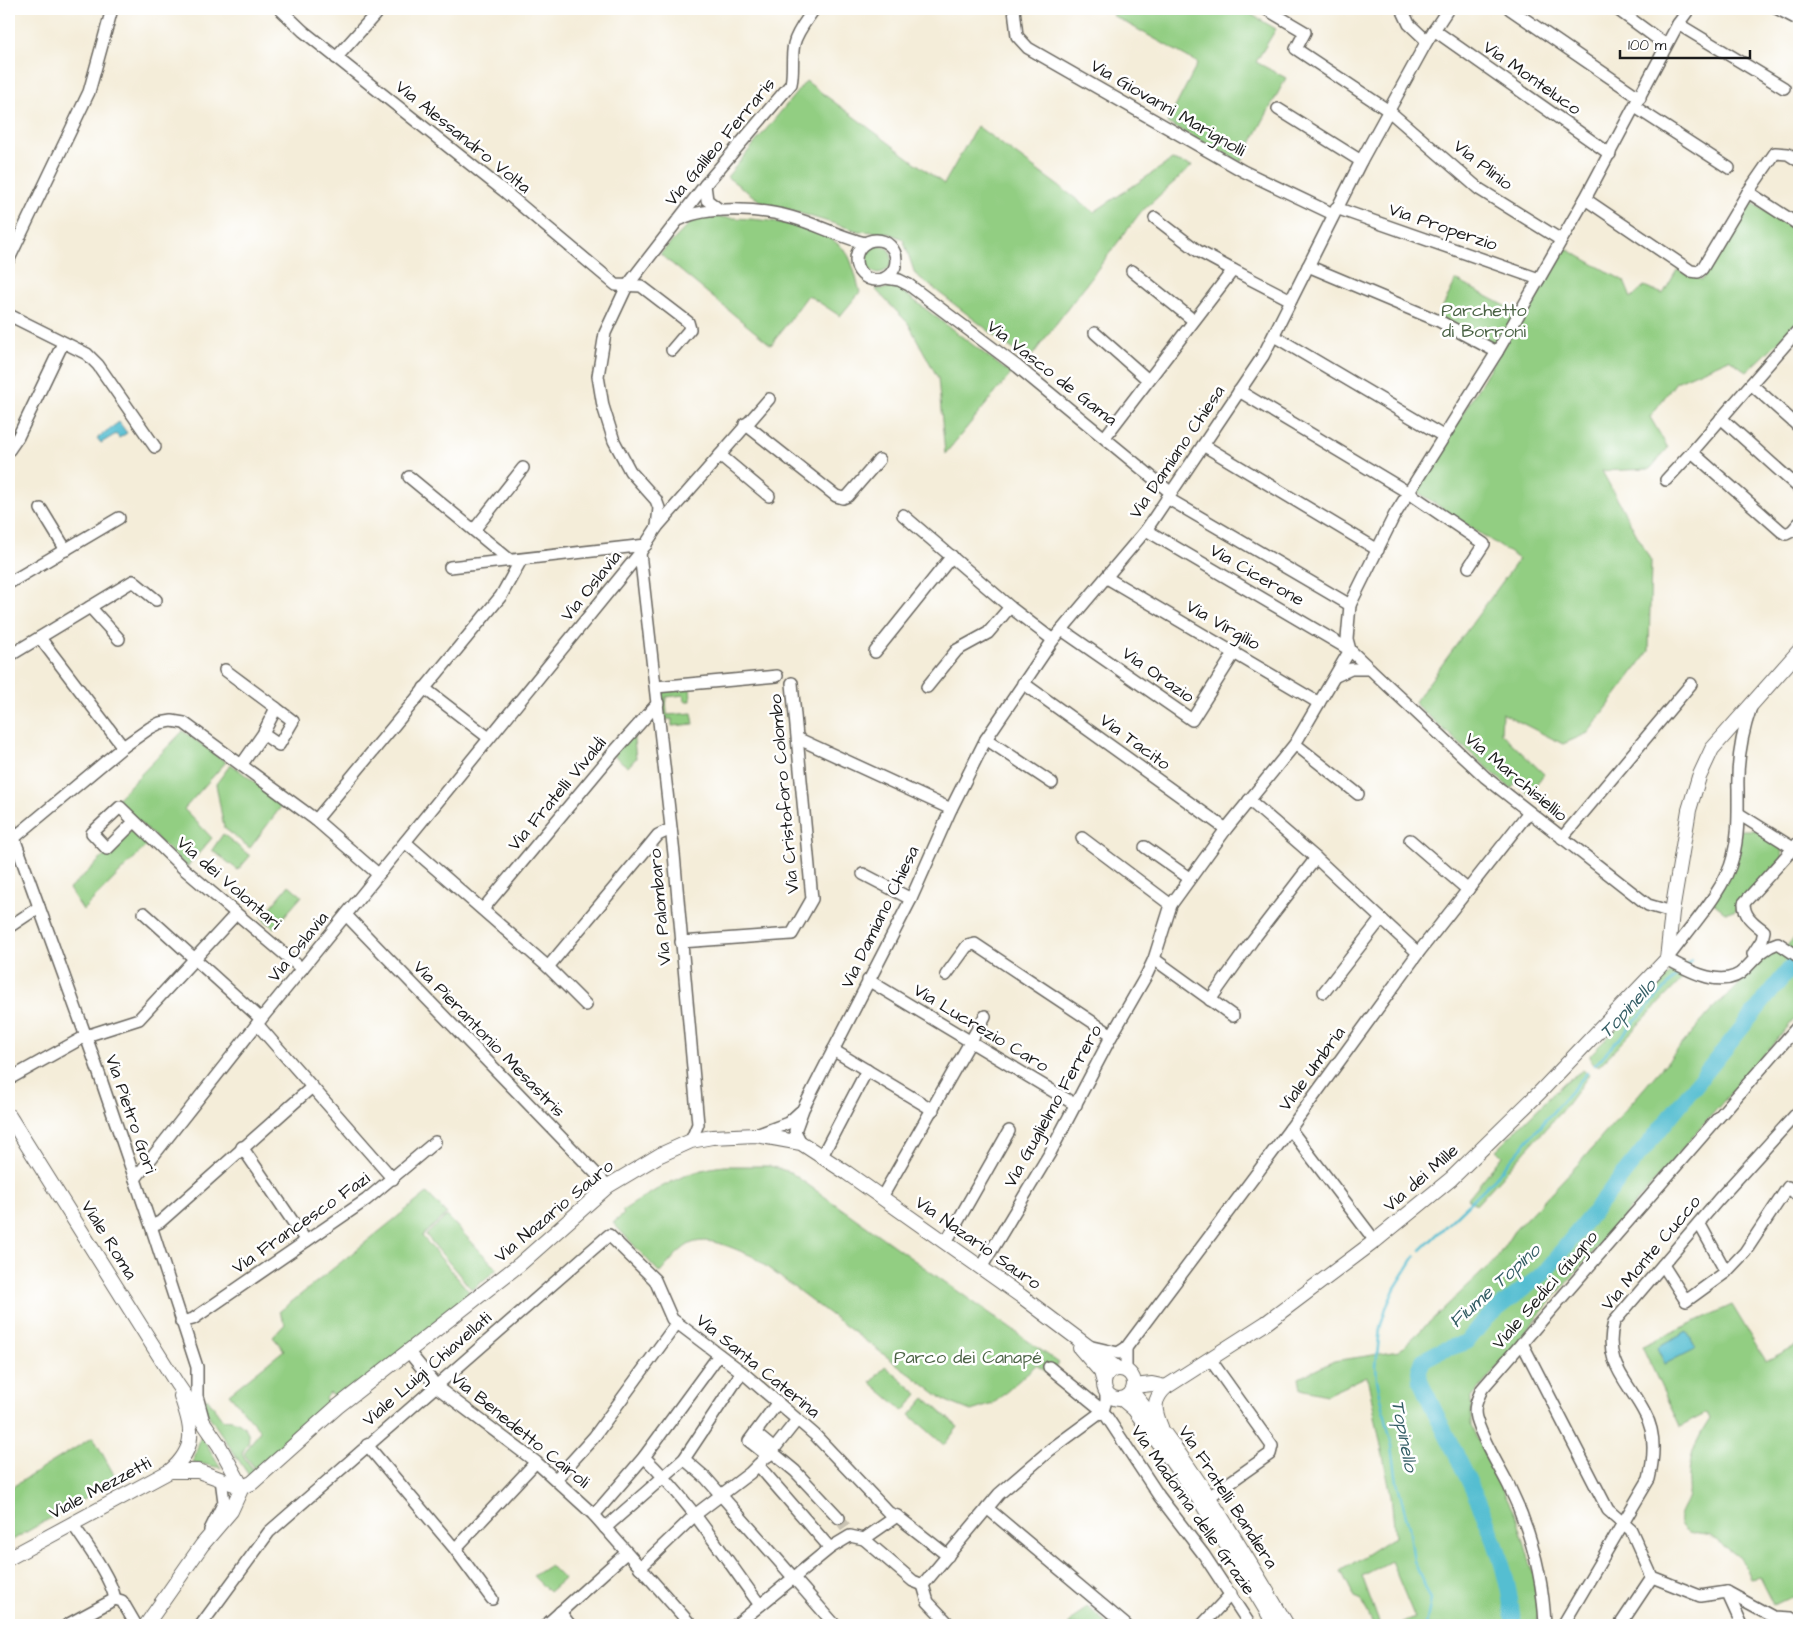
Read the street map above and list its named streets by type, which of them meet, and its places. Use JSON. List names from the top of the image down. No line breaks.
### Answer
{"streets":{"main road":["Via dei Mille","Via Nazario Sauro","Viale Roma","Viale Mezzetti","Via Fratelli Bandiera"],"street":["Via Monteluco","Via Giovanni Marignolli","Via Alessandro Volta","Via Galileo Ferraris","Via Plinio","Via Properzio","Via Vasco de Gama","Via Damiano Chiesa","Via Cicerone","Via Oslavia","Via Virgilio","Via Orazio","Via Tacito","Via Marchisiellio","Via Fratelli Vivaldi","Via Cristoforo Colombo","Via dei Volontari","Via Palombaro","Via Lucrezio Caro","Via Pierantonio Mesastris","Viale Umbria","Via Guglielmo Ferrero","Via Pietro Gori","Via Francesco Fazi","Via Monte Cucco","Viale Sedici Giugno","Via Santa Caterina","Viale Luigi Chiavellati","Via Benedetto Cairoli","Via Madonna delle Grazie"]},"crossings":[["Via Monteluco","Via Damiano Chiesa"],["Via Giovanni Marignolli","Via Properzio"],["Via Giovanni Marignolli","Via Damiano Chiesa"],["Via Alessandro Volta","Via Galileo Ferraris"],["Via Galileo Ferraris","Via Vasco de Gama"],["Via Plinio","Via Damiano Chiesa"],["Via Properzio","Via Damiano Chiesa"],["Via Vasco de Gama","Via Damiano Chiesa"],["Via Damiano Chiesa","Via Cicerone"],["Via Damiano Chiesa","Via Virgilio"],["Via Damiano Chiesa","Via Orazio"],["Via Damiano Chiesa","Via Tacito"],["Via Damiano Chiesa","Via Lucrezio Caro"],["Via Damiano Chiesa","Via Nazario Sauro"],["Via Cicerone","Via Marchisiellio"],["Via Cicerone","Via Guglielmo Ferrero"],["Via Oslavia","Via dei Volontari"],["Via Oslavia","Via Palombaro"],["Via Oslavia","Via Pierantonio Mesastris"],["Via Oslavia","Via Pietro Gori"],["Via Virgilio","Via Orazio"],["Via Virgilio","Via Guglielmo Ferrero"],["Via Tacito","Via Guglielmo Ferrero"],["Via Marchisiellio","Viale Umbria"],["Via Marchisiellio","Via Guglielmo Ferrero"],["Via Fratelli Vivaldi","Via Palombaro"],["Via Cristoforo Colombo","Via Palombaro"],["Via Palombaro","Via Nazario Sauro"],["Via Lucrezio Caro","Via Guglielmo Ferrero"],["Via Pierantonio Mesastris","Via Nazario Sauro"],["Via Guglielmo Ferrero","Via Nazario Sauro"],["Via Pietro Gori","Via Francesco Fazi"],["Via Nazario Sauro","Via Benedetto Cairoli"],["Via Nazario Sauro","Viale Mezzetti"],["Via Nazario Sauro","Via Fratelli Bandiera"],["Via Santa Caterina","Viale Luigi Chiavellati"],["Viale Luigi Chiavellati","Via Benedetto Cairoli"]],"water":["Topinello","Fiume Topino"],"parks":["Parchetto di Borroni","Parco dei Canapé"],"scale_bar":"100 m"}
